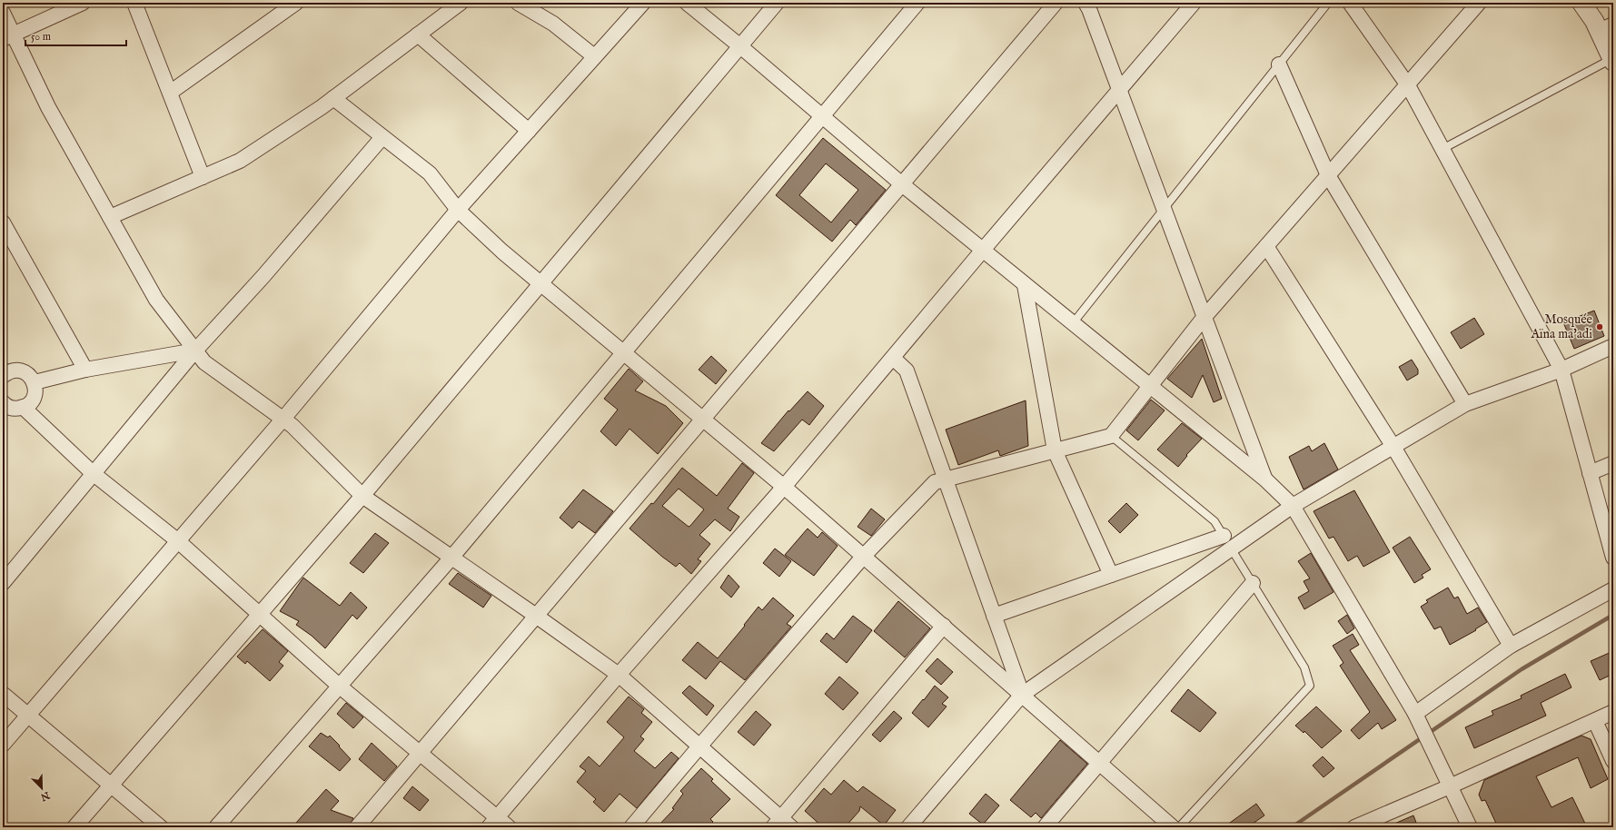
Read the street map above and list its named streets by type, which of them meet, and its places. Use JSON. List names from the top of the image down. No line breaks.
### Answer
{"places":["Mosquée Aïna ma'adi"],"scale_bar":"50 m","north":"bottom right"}
